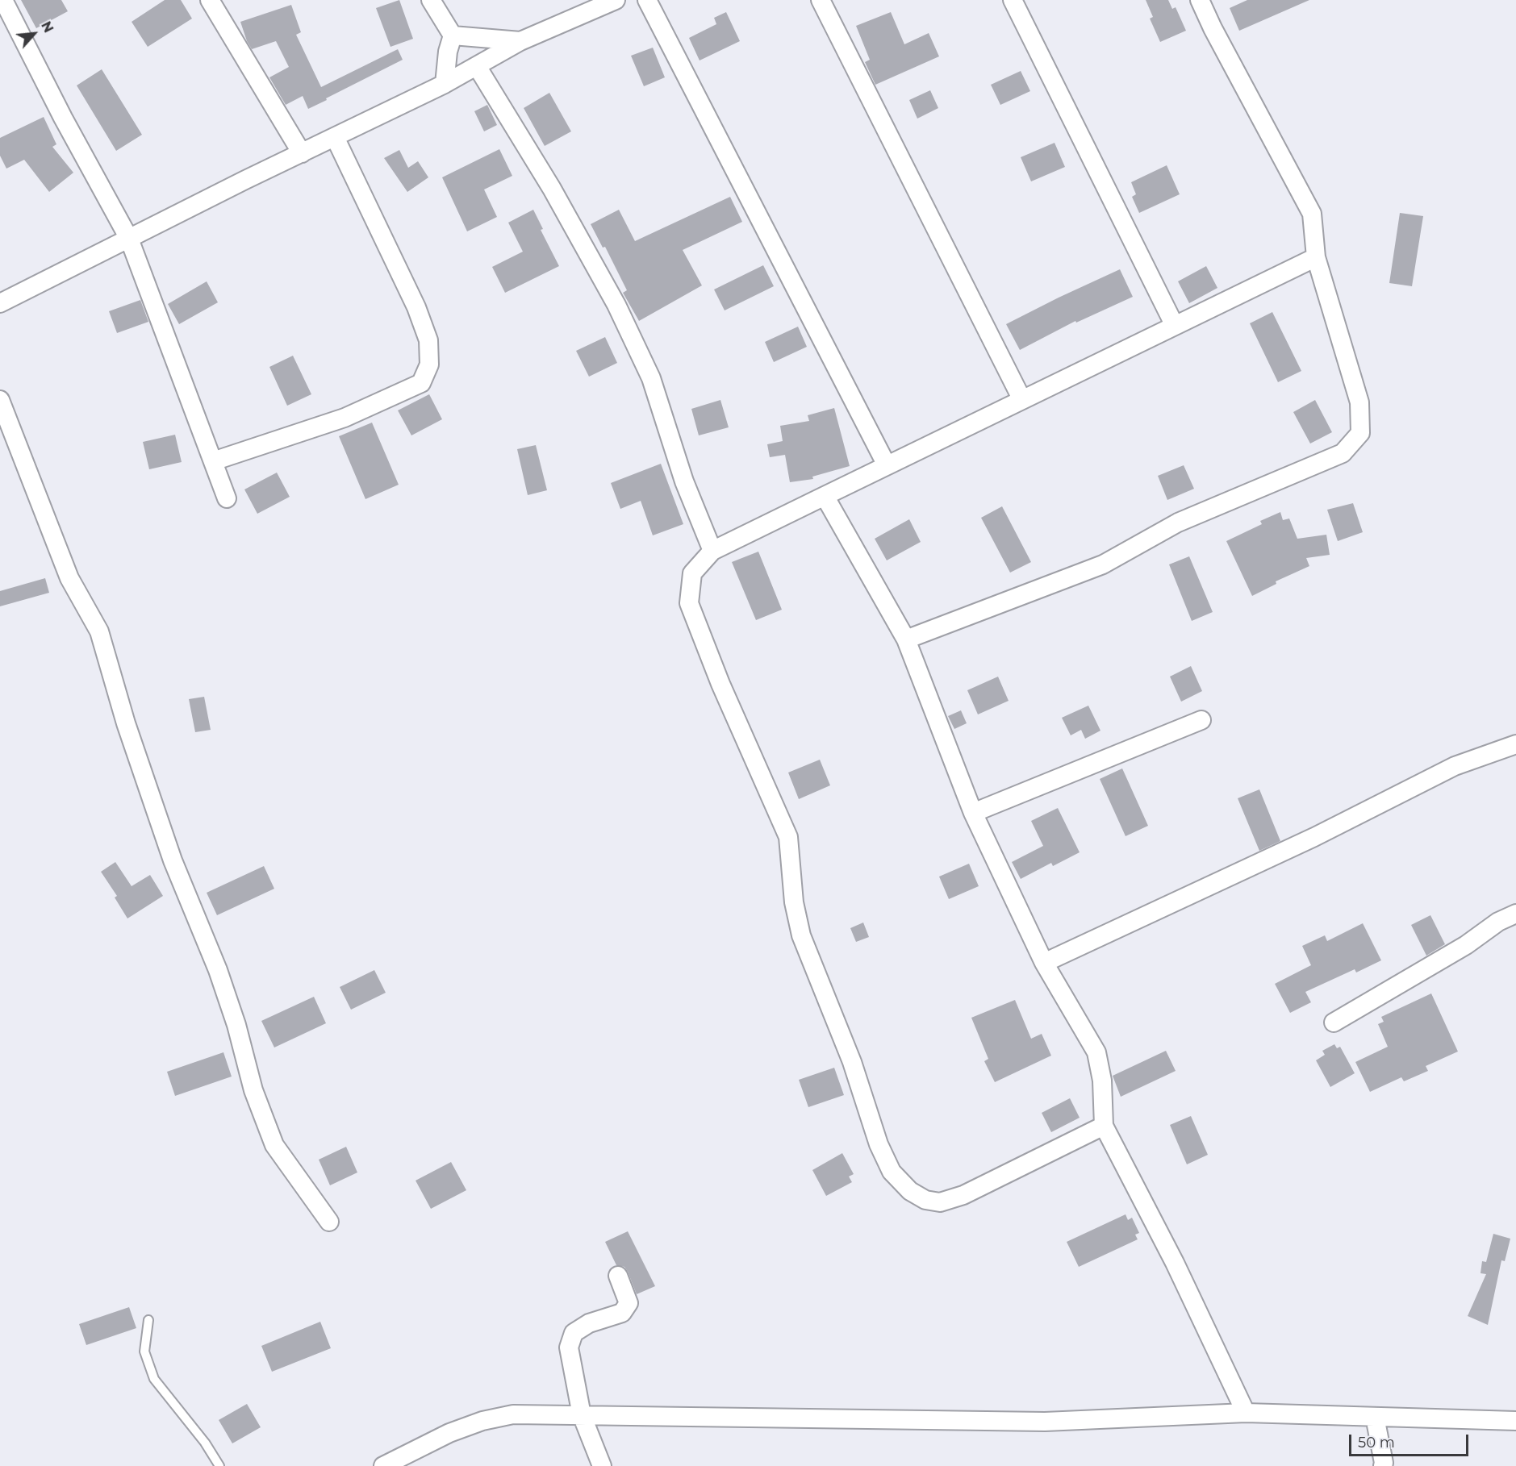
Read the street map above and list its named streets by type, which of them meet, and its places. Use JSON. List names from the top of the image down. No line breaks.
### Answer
{"scale_bar":"50 m","north":"top right"}
